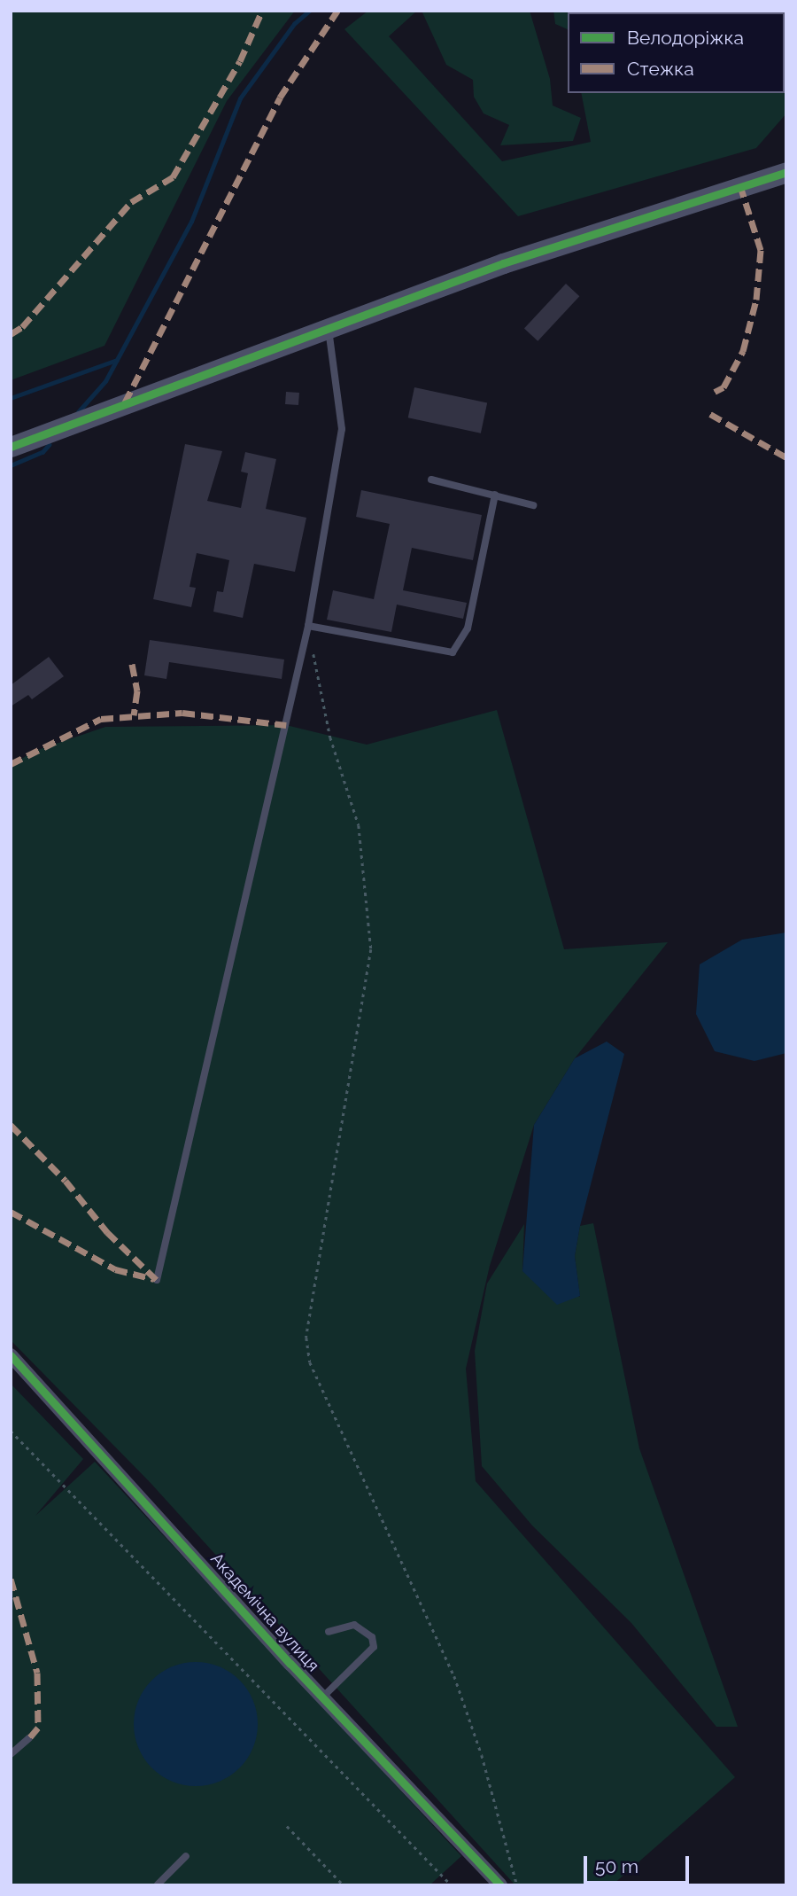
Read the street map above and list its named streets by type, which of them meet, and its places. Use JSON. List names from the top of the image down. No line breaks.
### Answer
{"streets":{"street":["Академічна вулиця"]},"legend":["Велодоріжка","Стежка"],"scale_bar":"50 m"}
